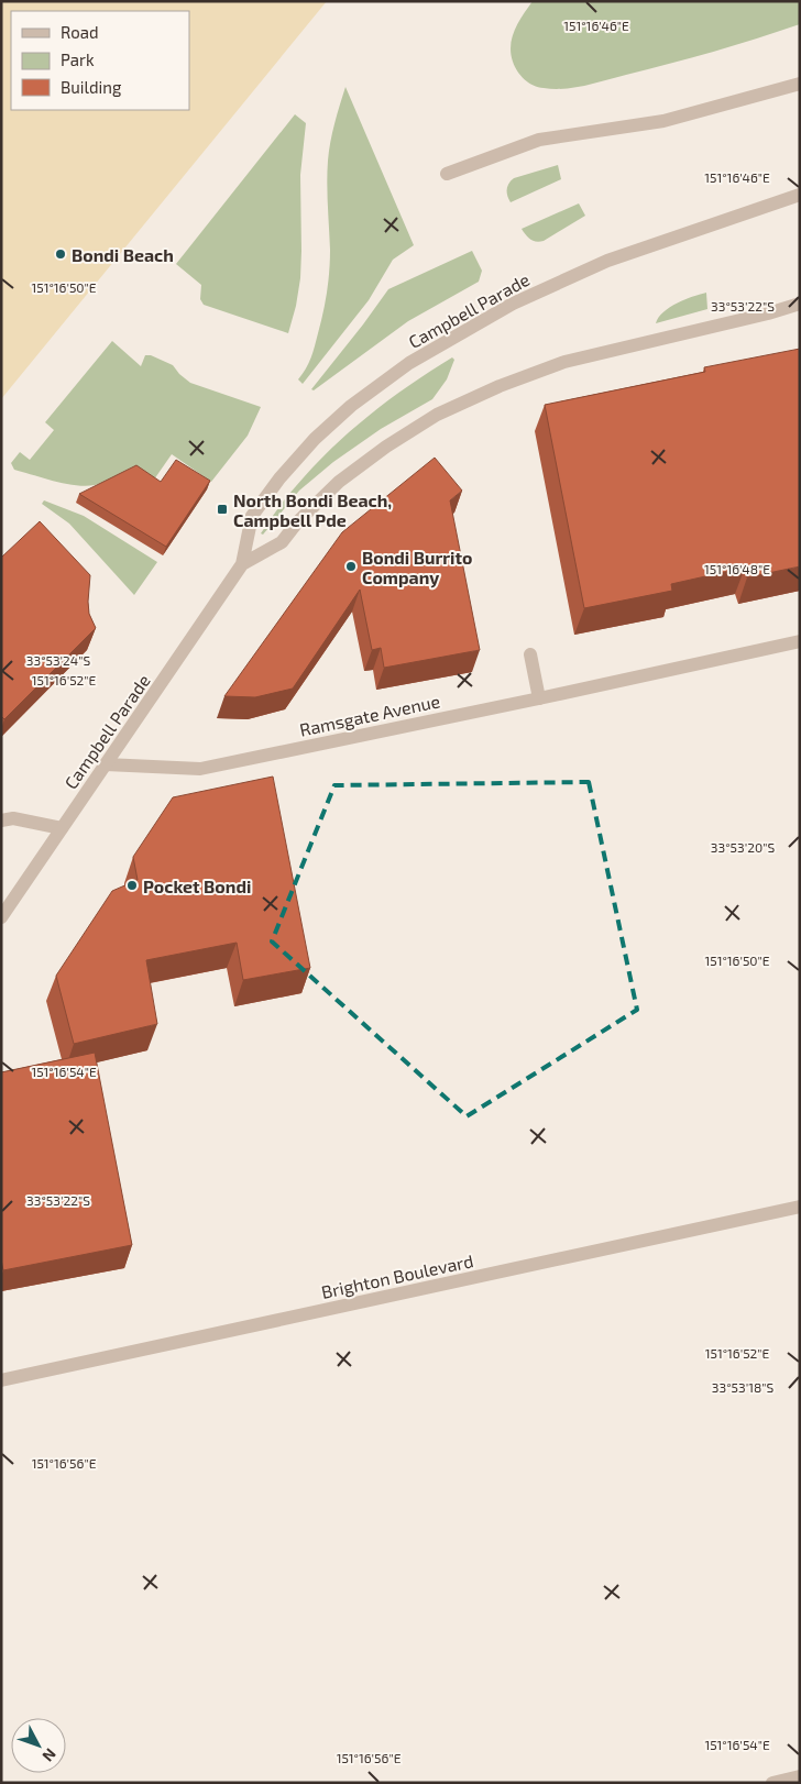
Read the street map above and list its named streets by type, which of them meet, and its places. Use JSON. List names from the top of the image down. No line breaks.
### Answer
{"streets":{"street":["Campbell Parade","Ramsgate Avenue","Brighton Boulevard"]},"crossings":[["Campbell Parade","Ramsgate Avenue"]],"places":{"other":["Bondi Beach","Bondi Burrito Company","Pocket Bondi"],"transit":["North Bondi Beach, Campbell Pde"]},"legend":["Road","Park","Building"],"north":"bottom right","coordinates":["151°16'46\"E","151°16'50\"E","33°53'22\"S","151°16'48\"E","33°53'24\"S","151°16'52\"E","33°53'20\"S","151°16'54\"E","33°53'18\"S","151°16'56\"E"]}
